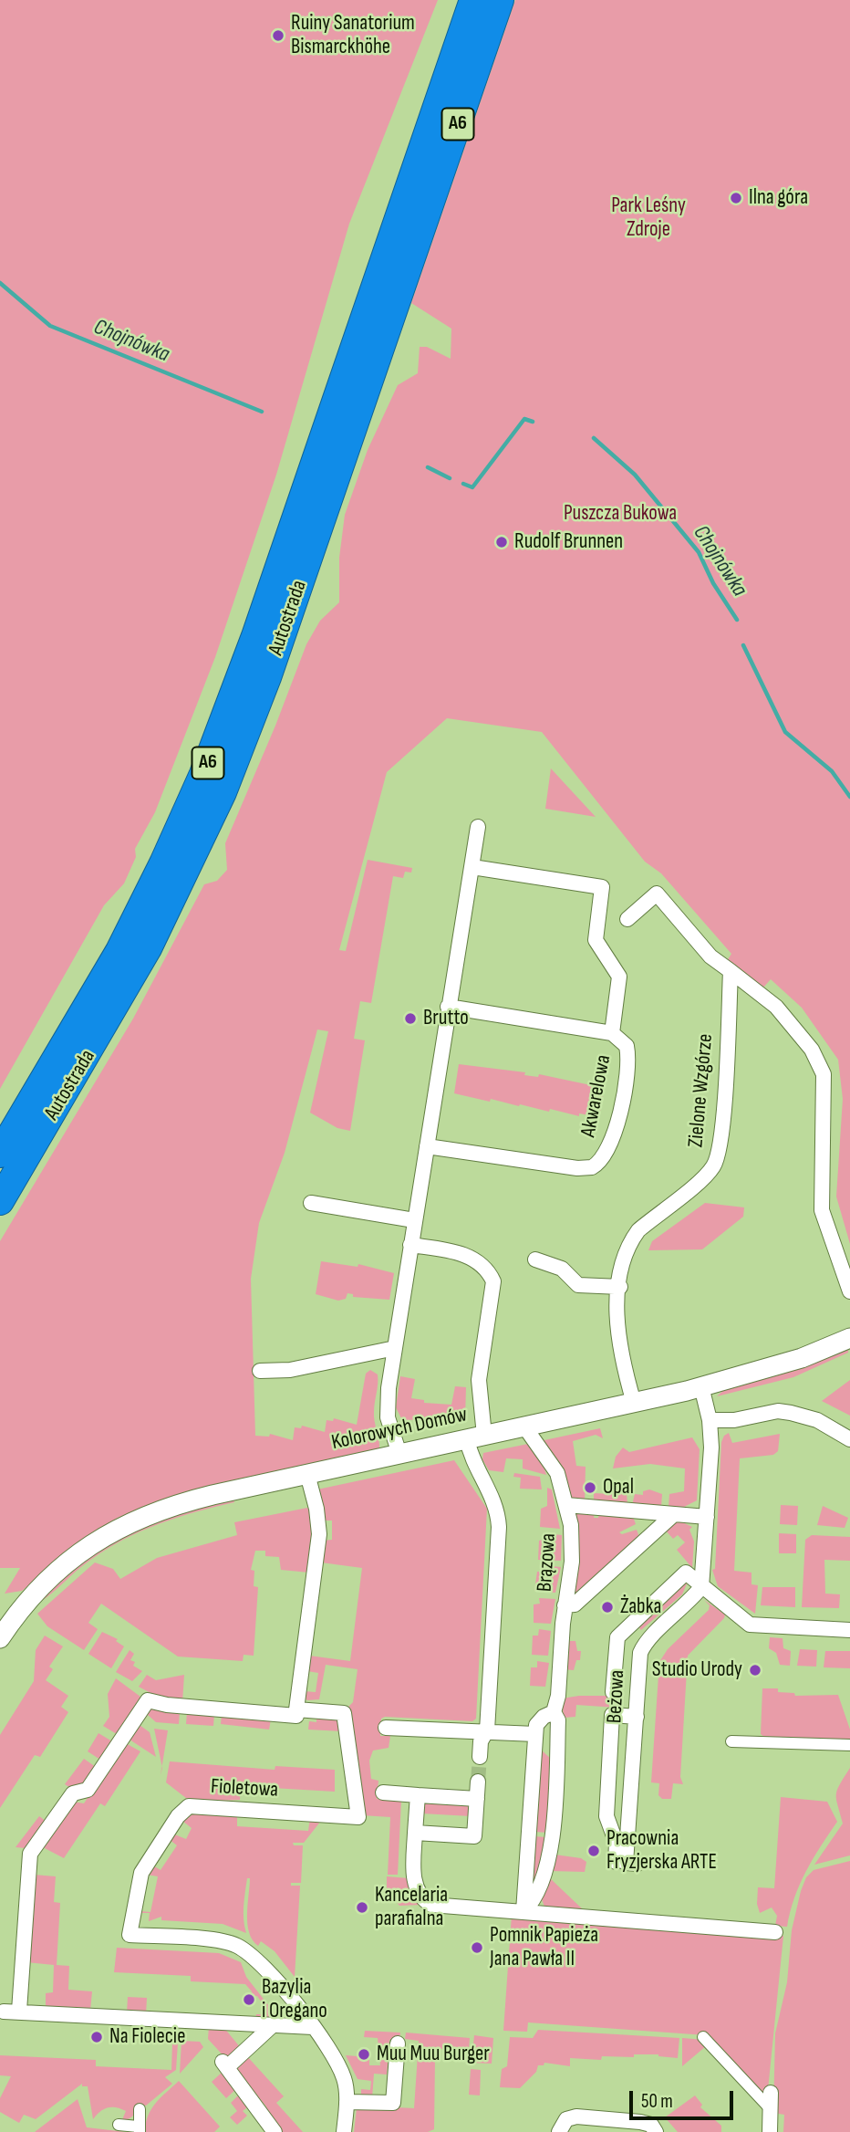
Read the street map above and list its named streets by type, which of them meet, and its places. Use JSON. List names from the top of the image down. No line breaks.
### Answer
{"streets":{"highway":["A6","Autostrada"],"street":["Zielone Wzgórze","Akwarelowa","Kolorowych Domów","Brązowa","Beżowa","Fioletowa"]},"crossings":[["Zielone Wzgórze","Kolorowych Domów"],["Kolorowych Domów","Brązowa"]],"water":["Chojnówka"],"parks":["Park Leśny Zdroje","Puszcza Bukowa"],"places":["Ruiny Sanatorium Bismarckhöhe","Ilna góra","Rudolf Brunnen","Brutto","Opal","Żabka","Studio Urody","Pracownia Fryzjerska ARTE","Kancelaria parafialna","Pomnik Papieża Jana Pawła II","Bazylia i Oregano","Na Fiolecie","Muu Muu Burger"],"scale_bar":"50 m"}
